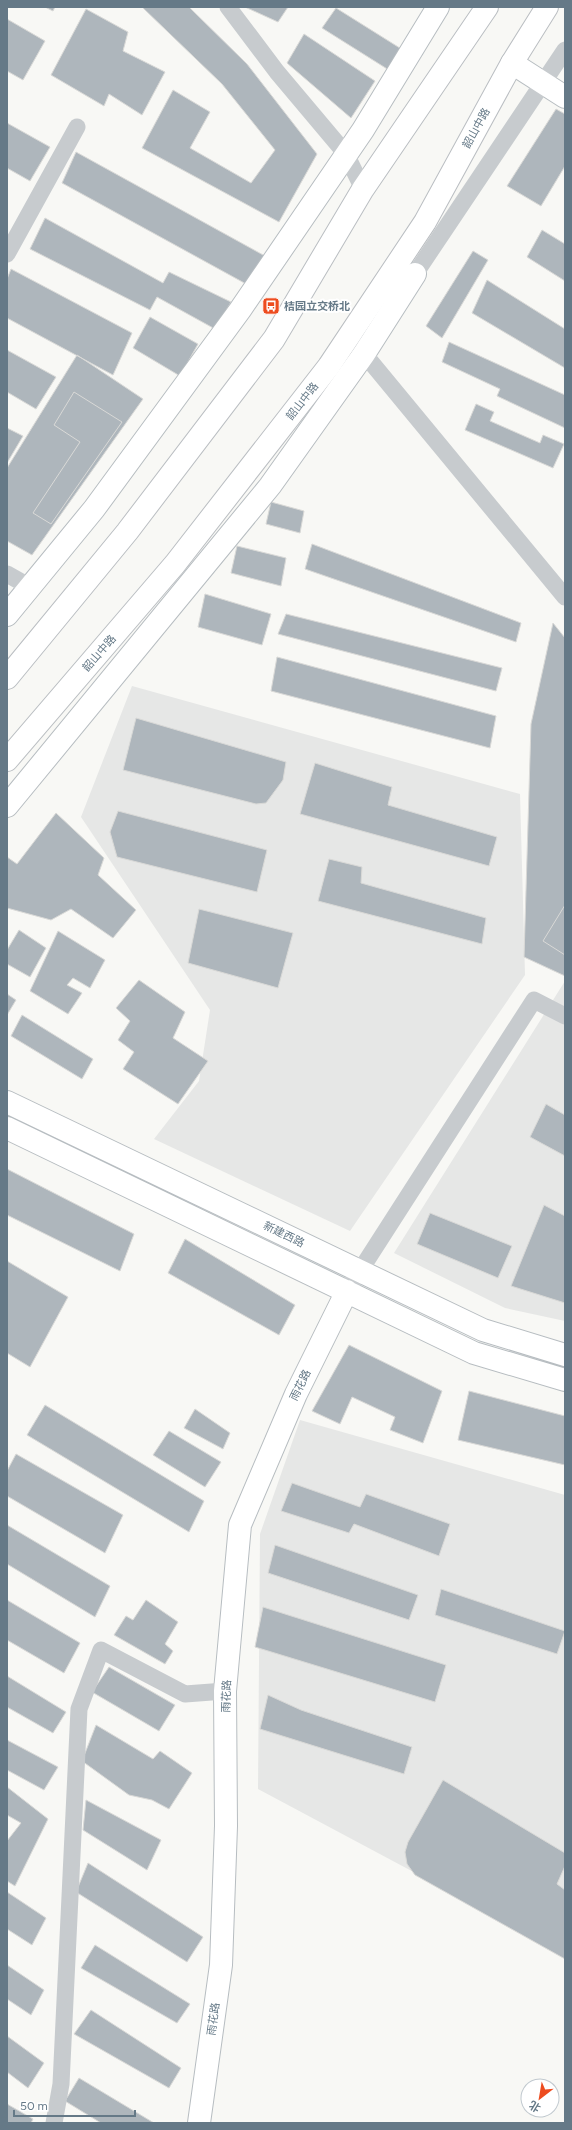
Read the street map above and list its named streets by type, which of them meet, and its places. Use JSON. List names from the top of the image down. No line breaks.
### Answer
{"streets":{"main road":["韶山中路","新建西路","雨花路"]},"places":{"bus stop":["桔园立交桥北"]},"scale_bar":"50 m","north":"bottom left"}
